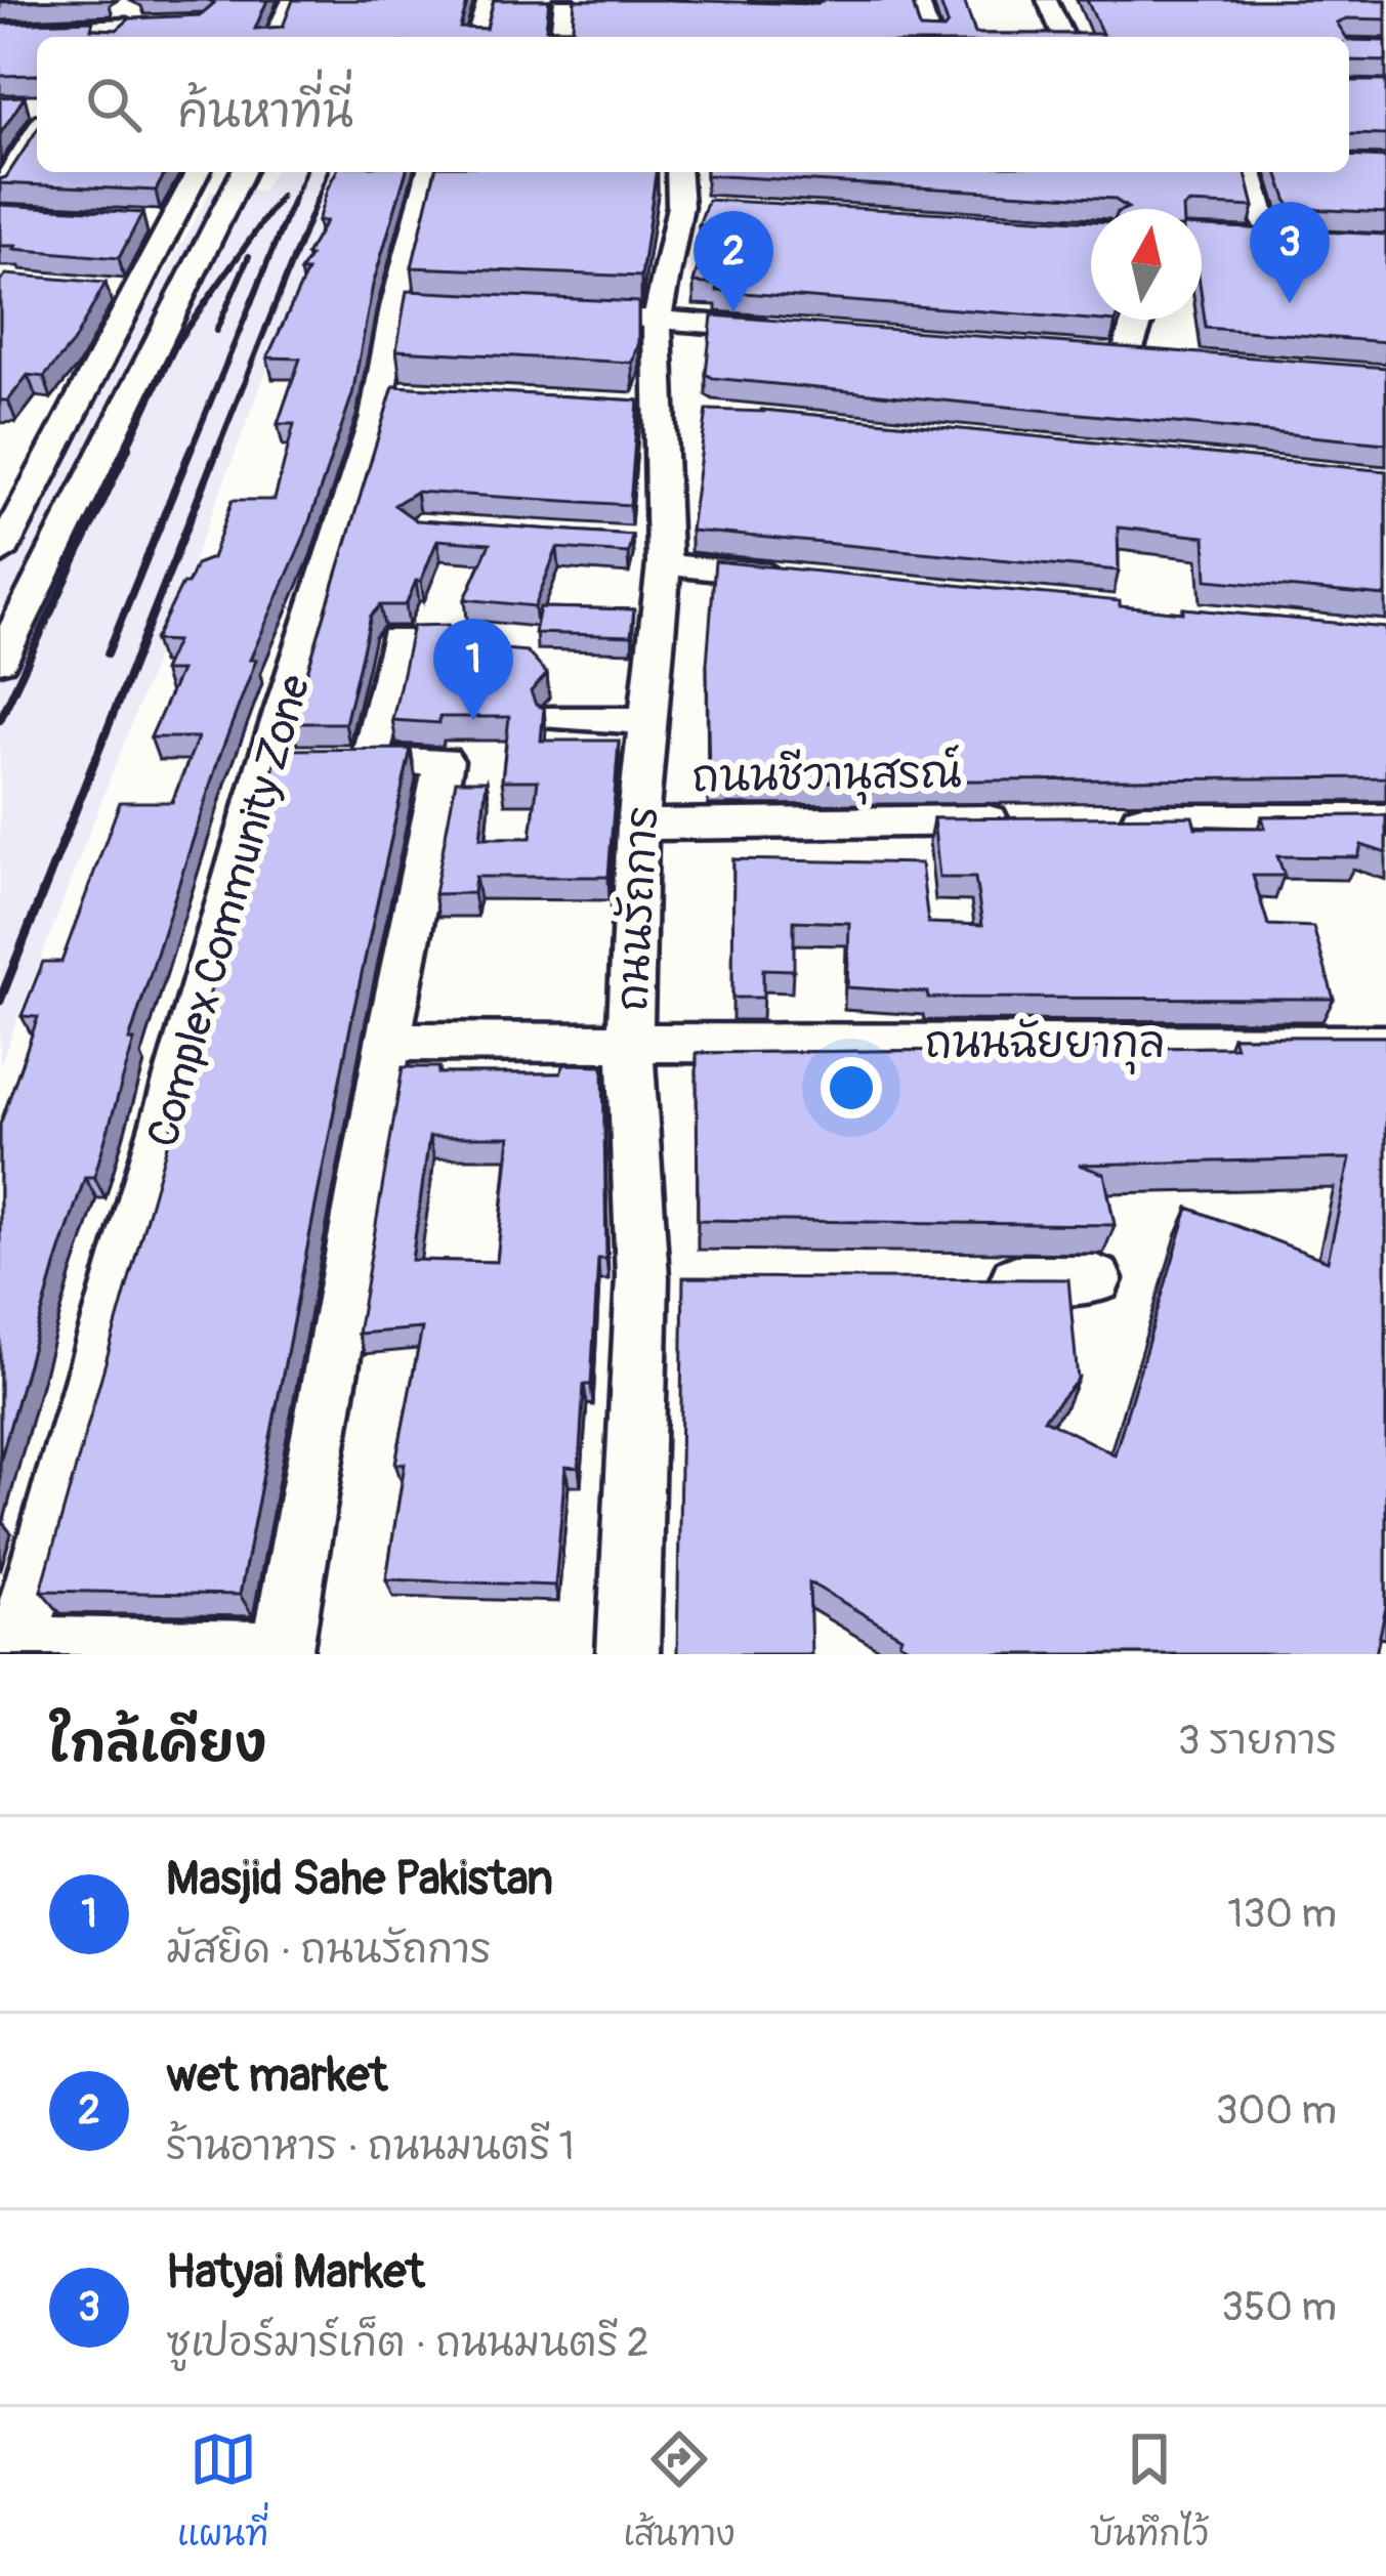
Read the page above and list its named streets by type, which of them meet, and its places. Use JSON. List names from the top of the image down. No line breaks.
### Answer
{"streets":{"street":["ถนนชีวานุสรณ์","ถนนรัถการ","Complex Community Zone","ถนนฉัยยากุล"]},"crossings":[["ถนนชีวานุสรณ์","ถนนรัถการ"],["ถนนรัถการ","ถนนฉัยยากุล"]],"north":"top","page":{"search":"ค้นหาที่นี่","pins":["3","2","1"],"heading":["ใกล้เคียง","3 รายการ"],"list":[{"mark":"1","name":"Masjid Sahe Pakistan","note":"มัสยิด · ถนนรัถการ","value":"130 m"},{"mark":"2","name":"wet market","note":"ร้านอาหาร · ถนนมนตรี 1","value":"300 m"},{"mark":"3","name":"Hatyai Market","note":"ซูเปอร์มาร์เก็ต · ถนนมนตรี 2","value":"350 m"}],"nav":["แผนที่","เส้นทาง","บันทึกไว้"]}}
